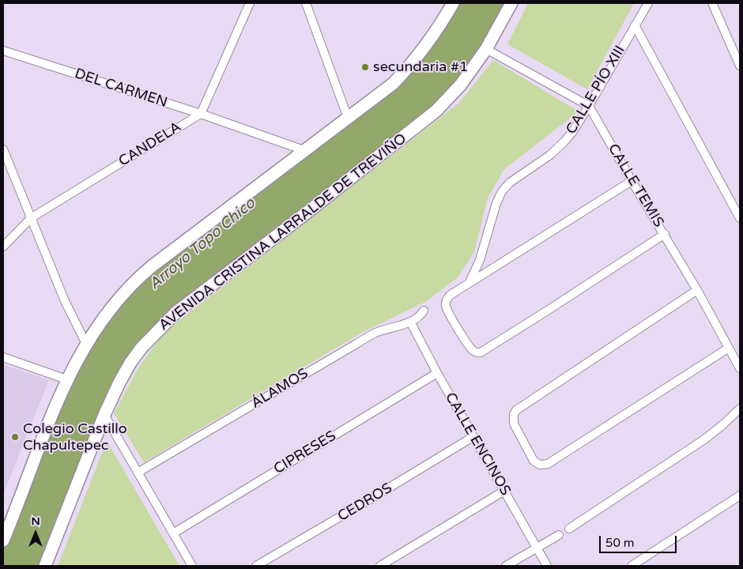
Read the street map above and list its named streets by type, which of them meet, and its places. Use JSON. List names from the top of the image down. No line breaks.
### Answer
{"streets":{"main road":["AVENIDA CRISTINA LARRALDE DE TREVIÑO"],"street":["DEL CARMEN","CALLE PÍO XIII","CANDELA","CALLE TEMIS","ÁLAMOS","CALLE ENCINOS","CIPRESES","CEDROS"]},"crossings":[["DEL CARMEN","CANDELA"],["CALLE PÍO XIII","CALLE TEMIS"],["ÁLAMOS","CALLE ENCINOS"],["CALLE ENCINOS","CIPRESES"],["CALLE ENCINOS","CEDROS"]],"water":["Arroyo Topo Chico"],"places":["secundaria #1","Colegio Castillo Chapultepec"],"scale_bar":"50 m","north":"top"}
